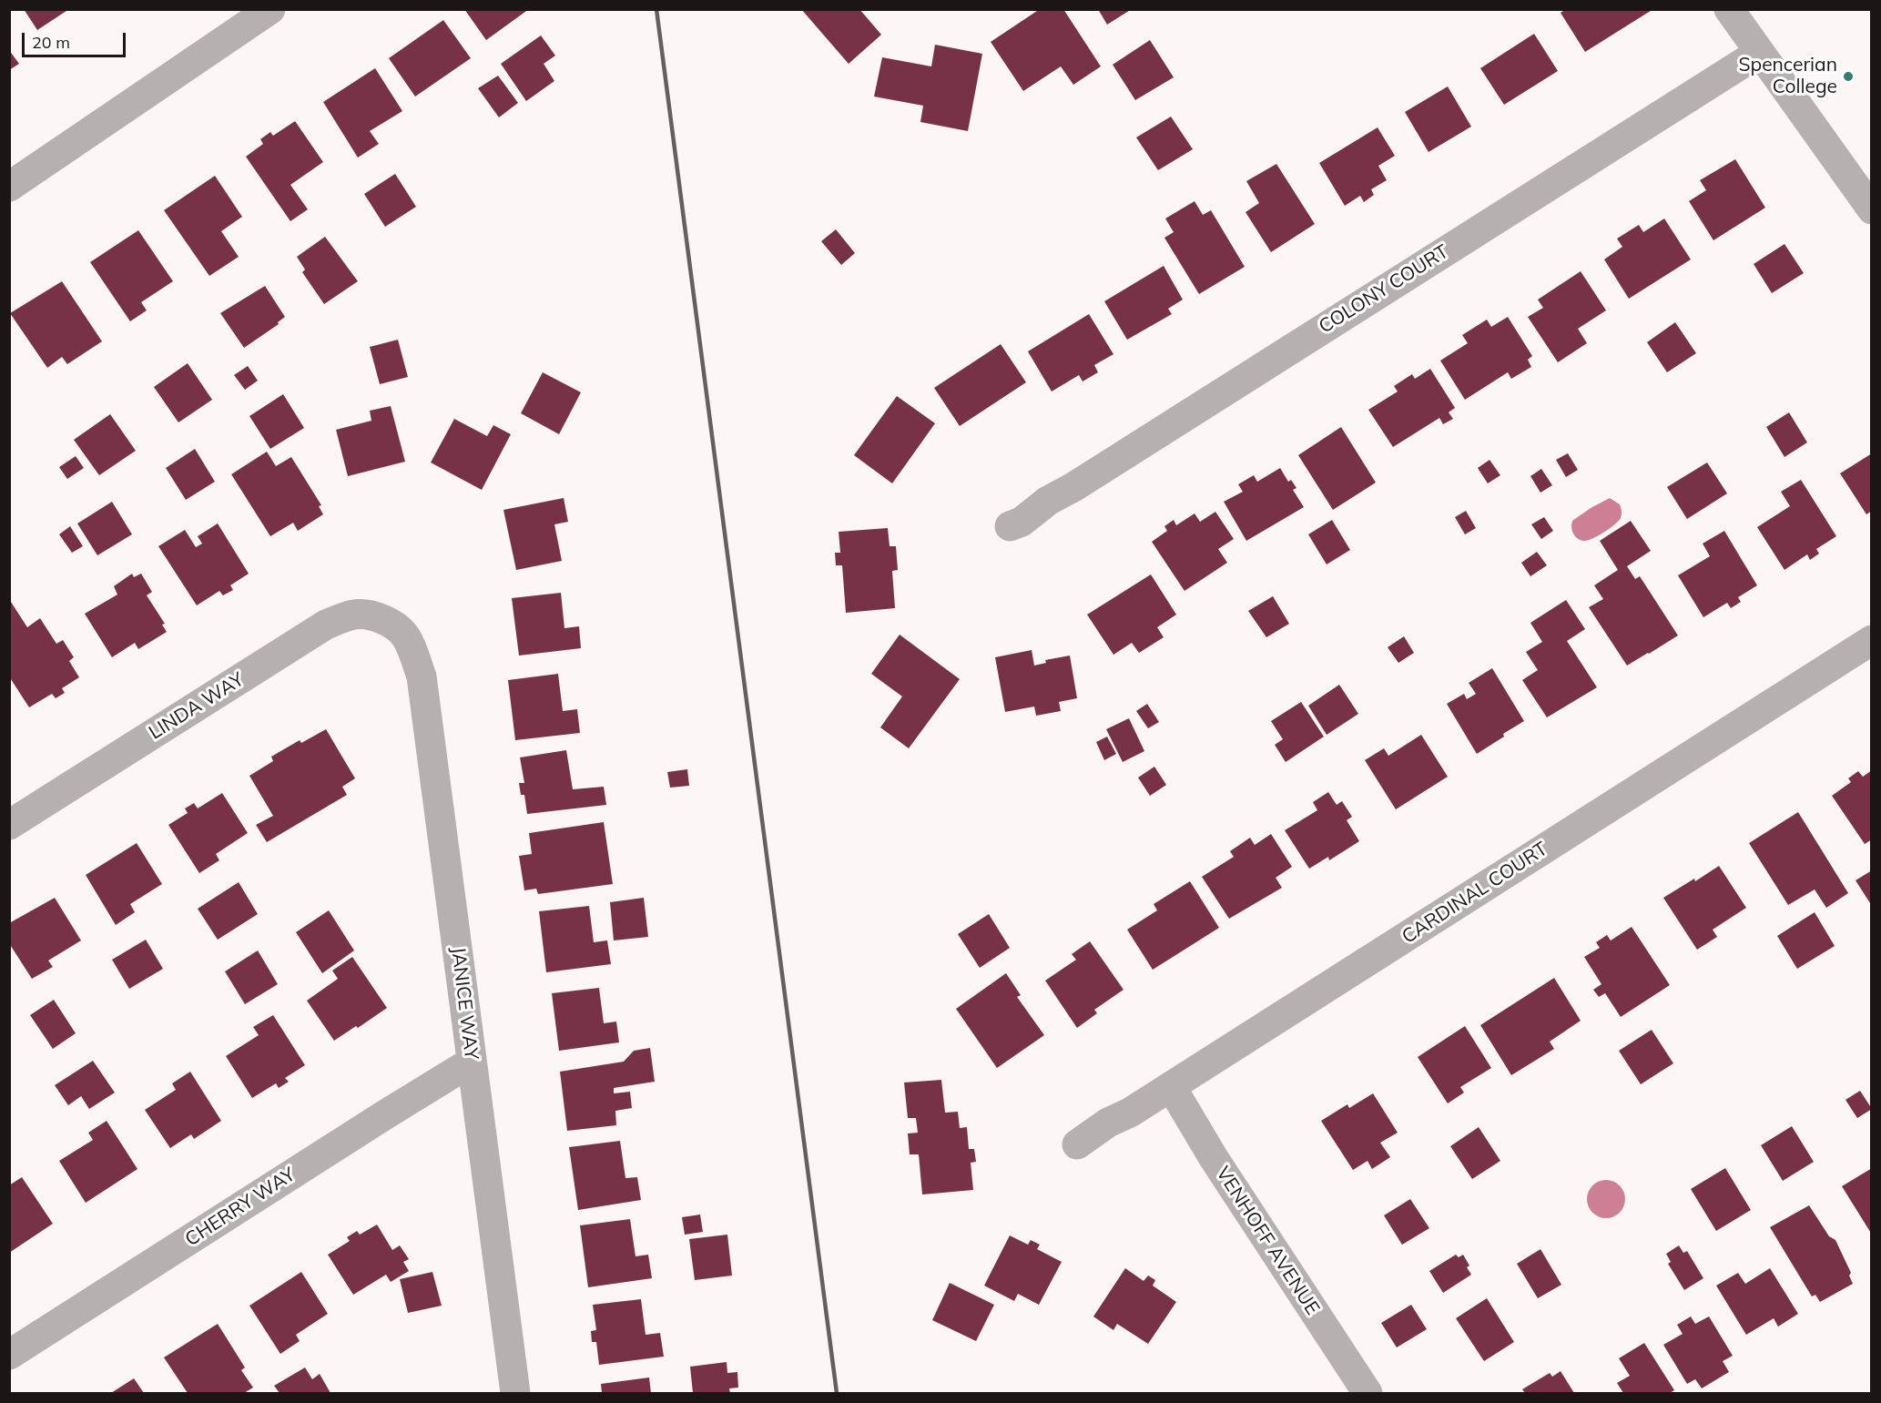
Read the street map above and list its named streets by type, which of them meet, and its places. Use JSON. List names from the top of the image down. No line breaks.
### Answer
{"streets":{"street":["COLONY COURT","LINDA WAY","CARDINAL COURT","JANICE WAY","CHERRY WAY","VENHOFF AVENUE"]},"crossings":[["LINDA WAY","JANICE WAY"],["CARDINAL COURT","VENHOFF AVENUE"],["JANICE WAY","CHERRY WAY"]],"places":["Spencerian College"],"scale_bar":"20 m"}
